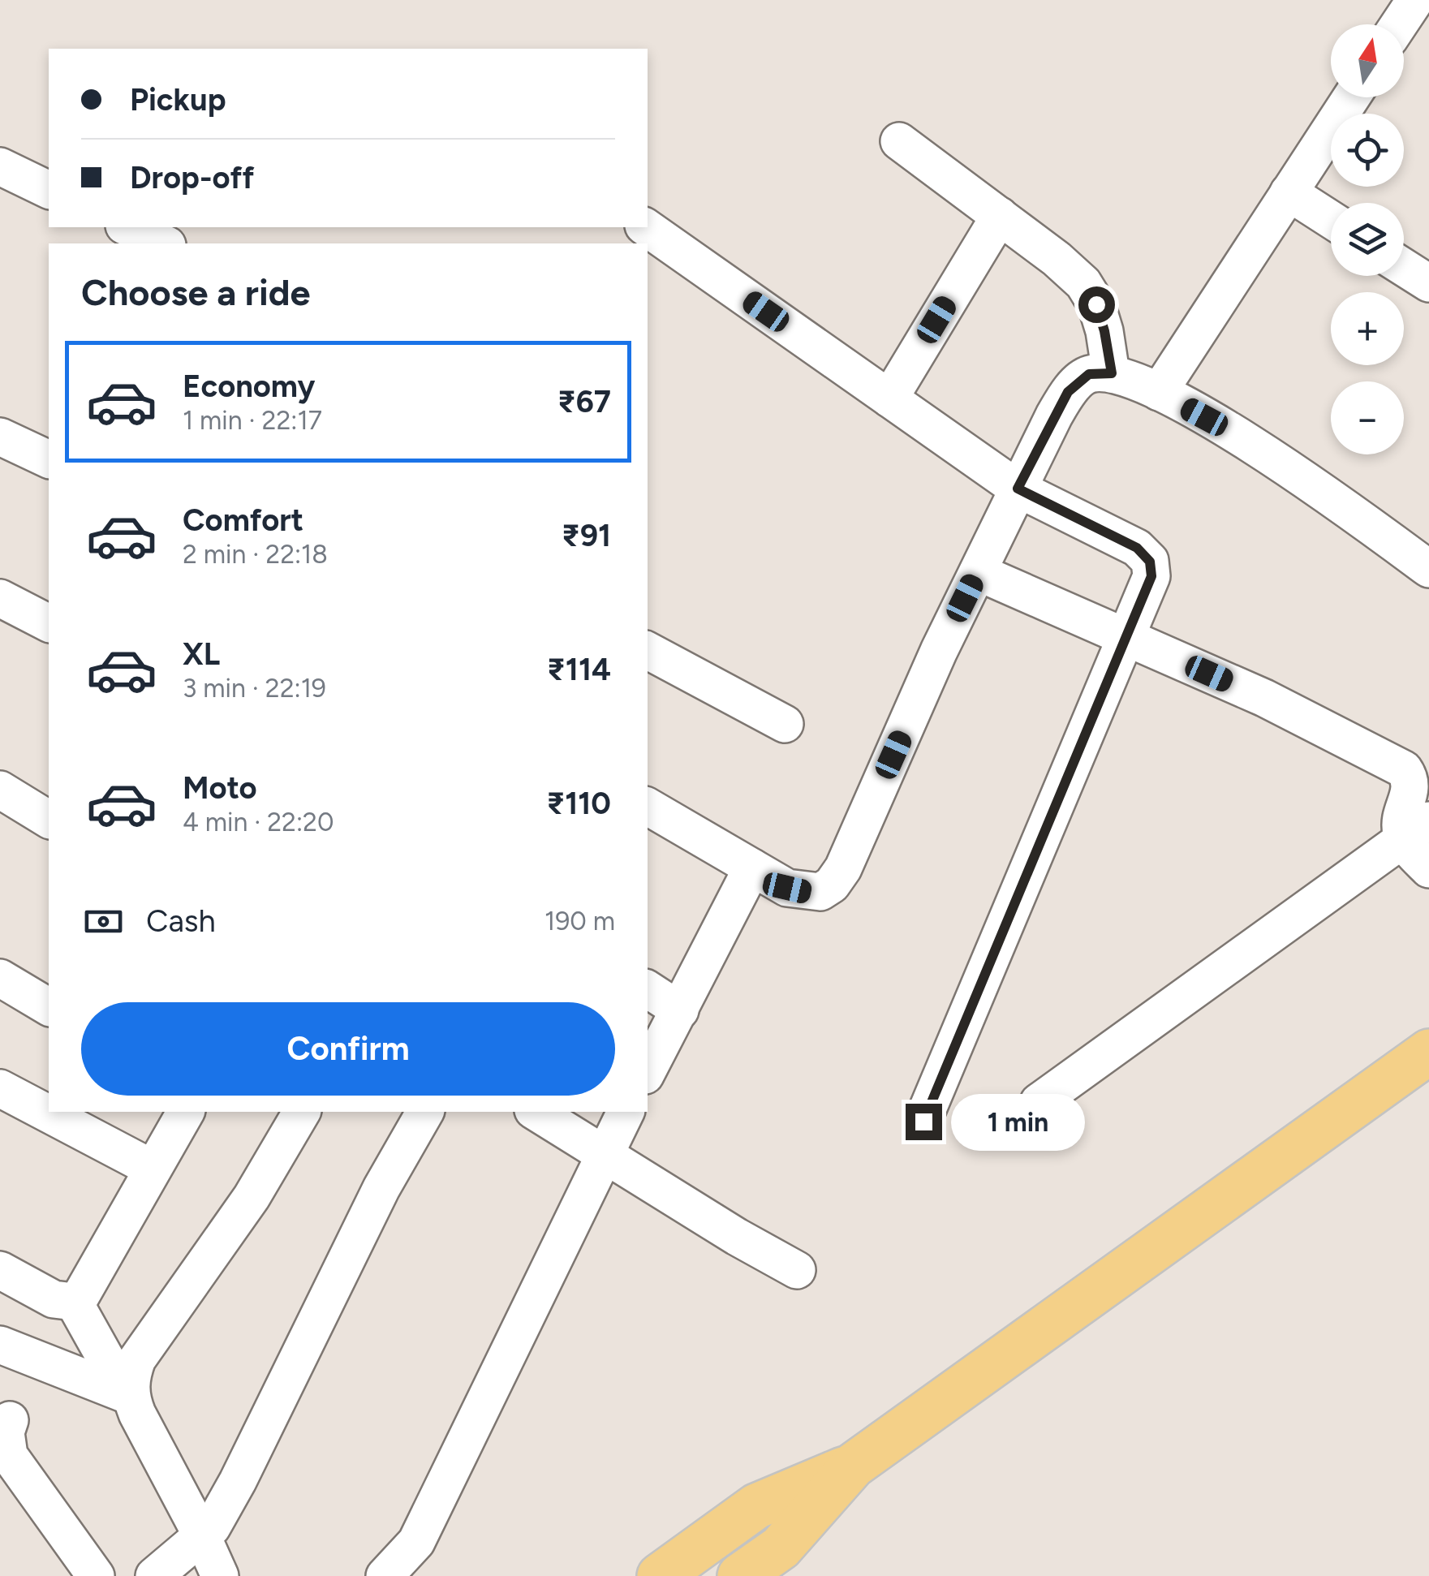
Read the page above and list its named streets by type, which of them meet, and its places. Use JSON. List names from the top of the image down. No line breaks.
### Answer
{"north":"top","page":{"map_buttons":["+","−"],"banner":["Pickup","Drop-off"],"heading":"Choose a ride","list":[{"name":"Economy","note":"1 min · 22:17","value":"₹67"},{"name":"Comfort","note":"2 min · 22:18","value":"₹91"},{"name":"XL","note":"3 min · 22:19","value":"₹114"},{"name":"Moto","note":"4 min · 22:20","value":"₹110"}],"pay":["Cash","190 m"],"buttons":"Confirm","bubble":"1 min"}}
